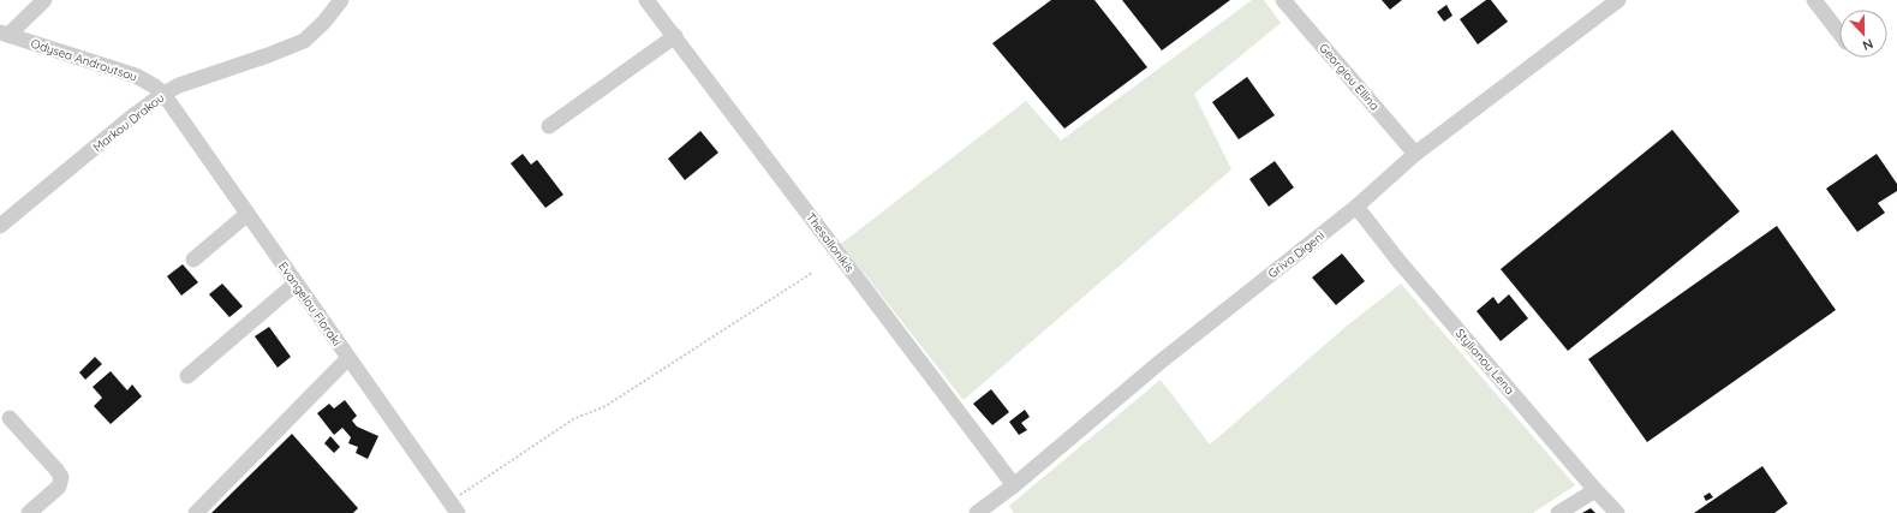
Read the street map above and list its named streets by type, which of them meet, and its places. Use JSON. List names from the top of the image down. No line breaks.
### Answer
{"streets":{"street":["Odysea Androutsou","Georgiou Ellina","Markou Drakou","Thesallonikis","Griva Digeni","Evangelou Floraki","Stylianou Lena"]},"crossings":[["Odysea Androutsou","Markou Drakou"],["Odysea Androutsou","Evangelou Floraki"],["Georgiou Ellina","Griva Digeni"],["Markou Drakou","Evangelou Floraki"],["Thesallonikis","Griva Digeni"],["Griva Digeni","Stylianou Lena"]],"north":"bottom"}
